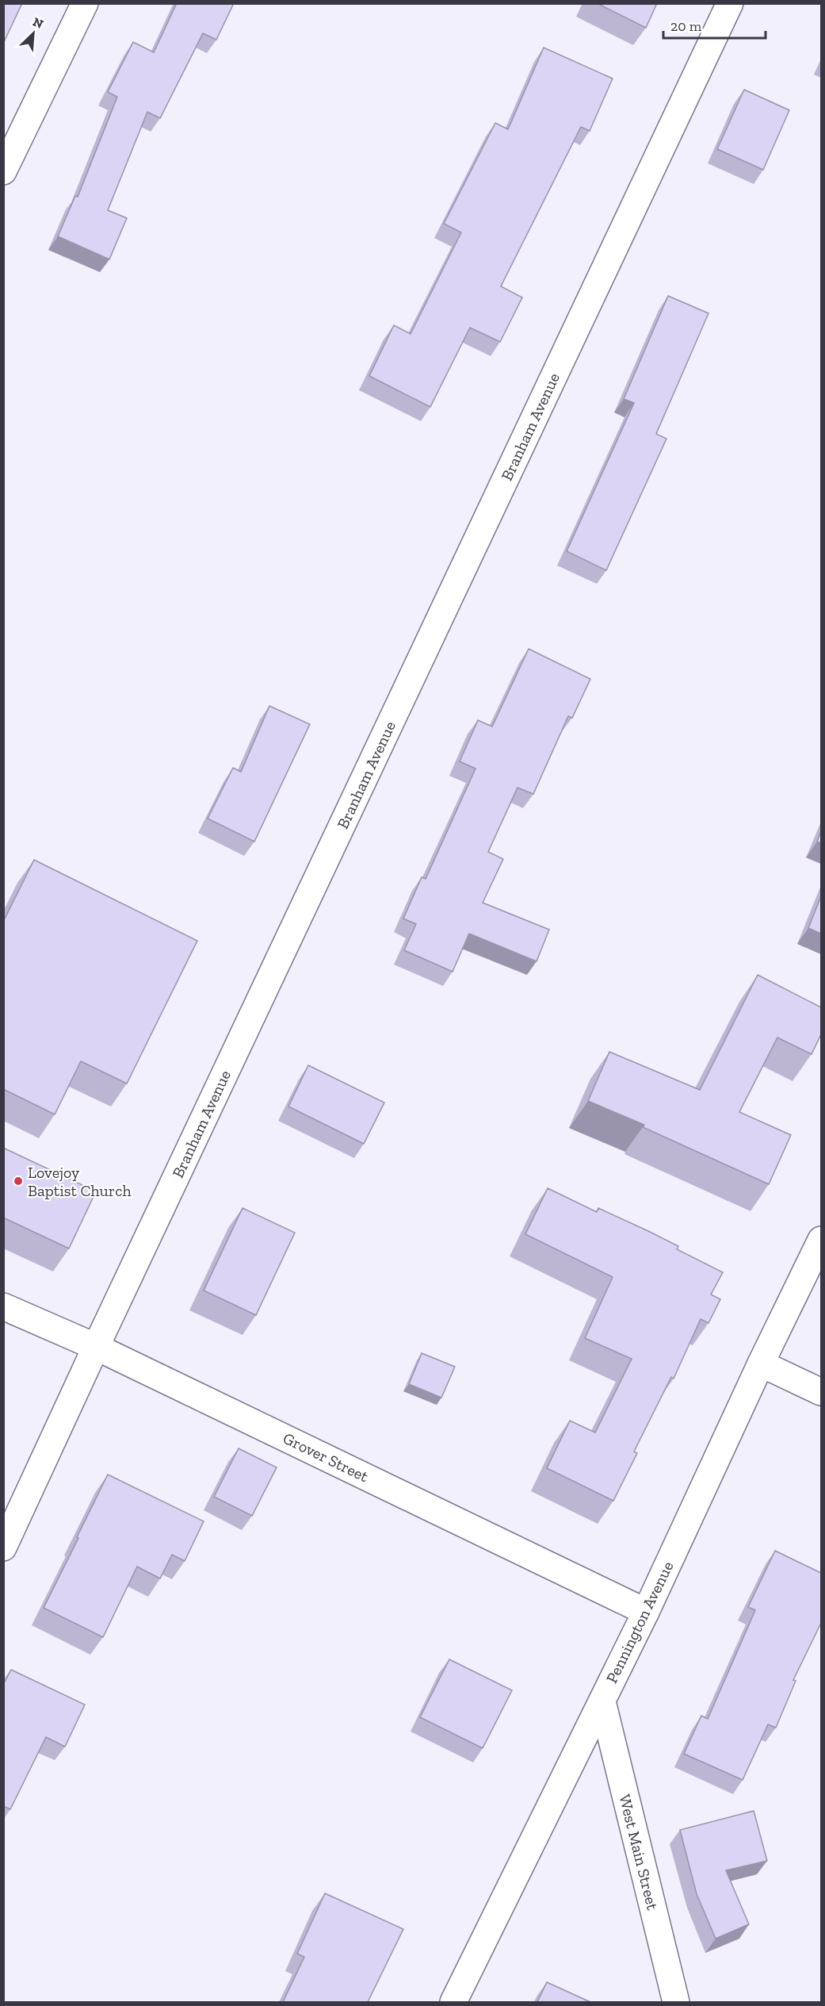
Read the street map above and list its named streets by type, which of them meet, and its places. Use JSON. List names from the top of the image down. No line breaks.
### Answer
{"streets":{"street":["Branham Avenue","Grover Street","Pennington Avenue","West Main Street"]},"crossings":[["Branham Avenue","Grover Street"],["Grover Street","Pennington Avenue"],["Pennington Avenue","West Main Street"]],"places":["Lovejoy Baptist Church"],"scale_bar":"20 m","north":"top right"}
